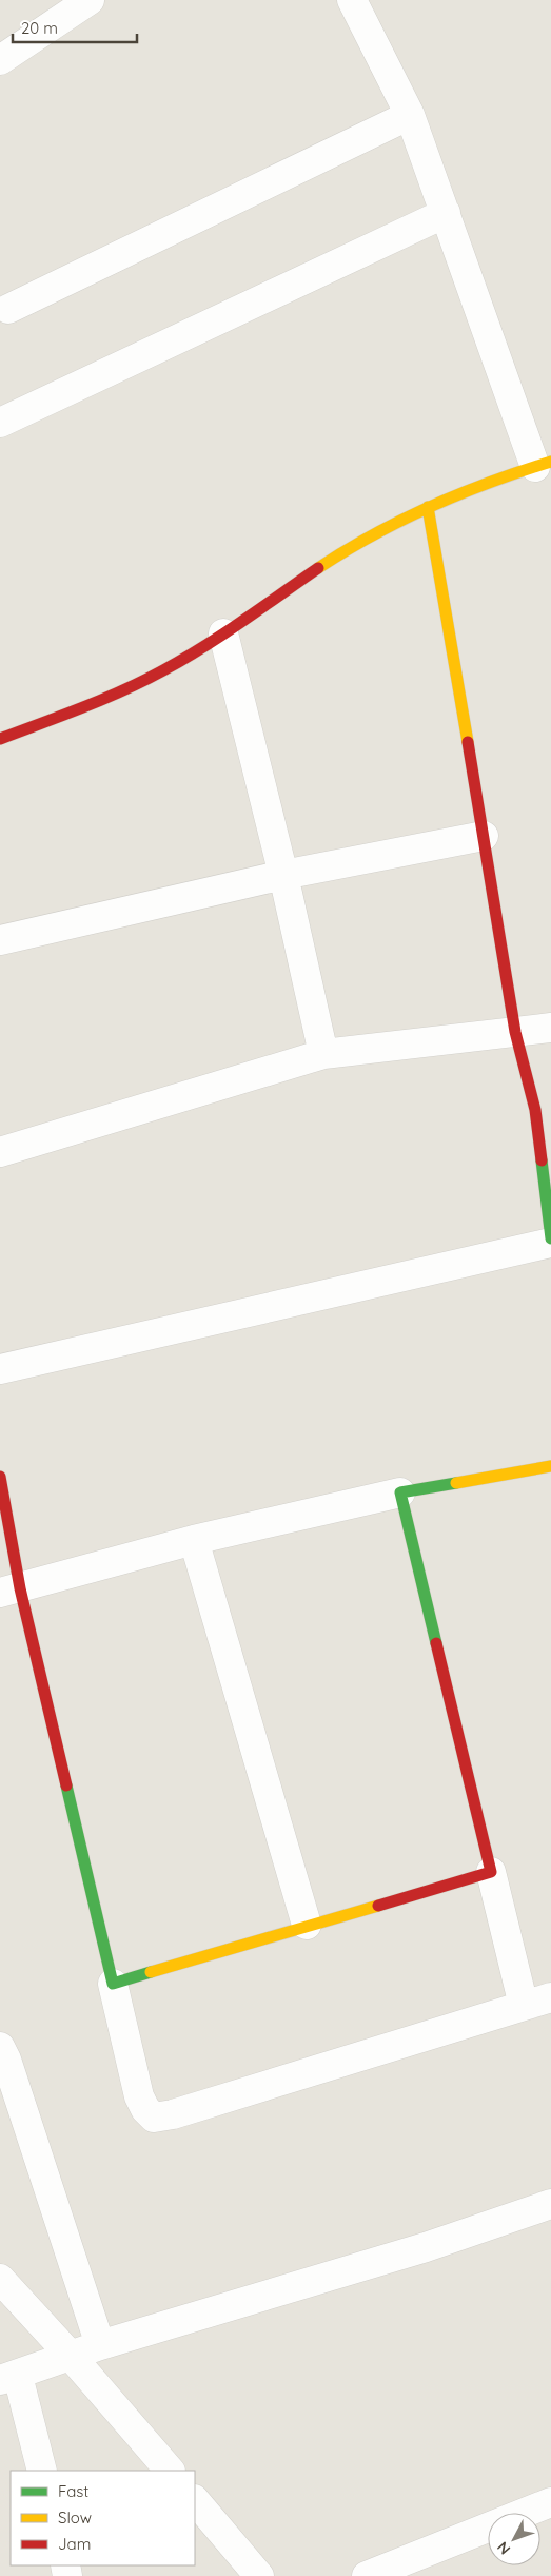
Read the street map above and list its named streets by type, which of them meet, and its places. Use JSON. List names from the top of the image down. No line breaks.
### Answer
{"legend":["Fast","Slow","Jam"],"scale_bar":"20 m","north":"bottom left"}
